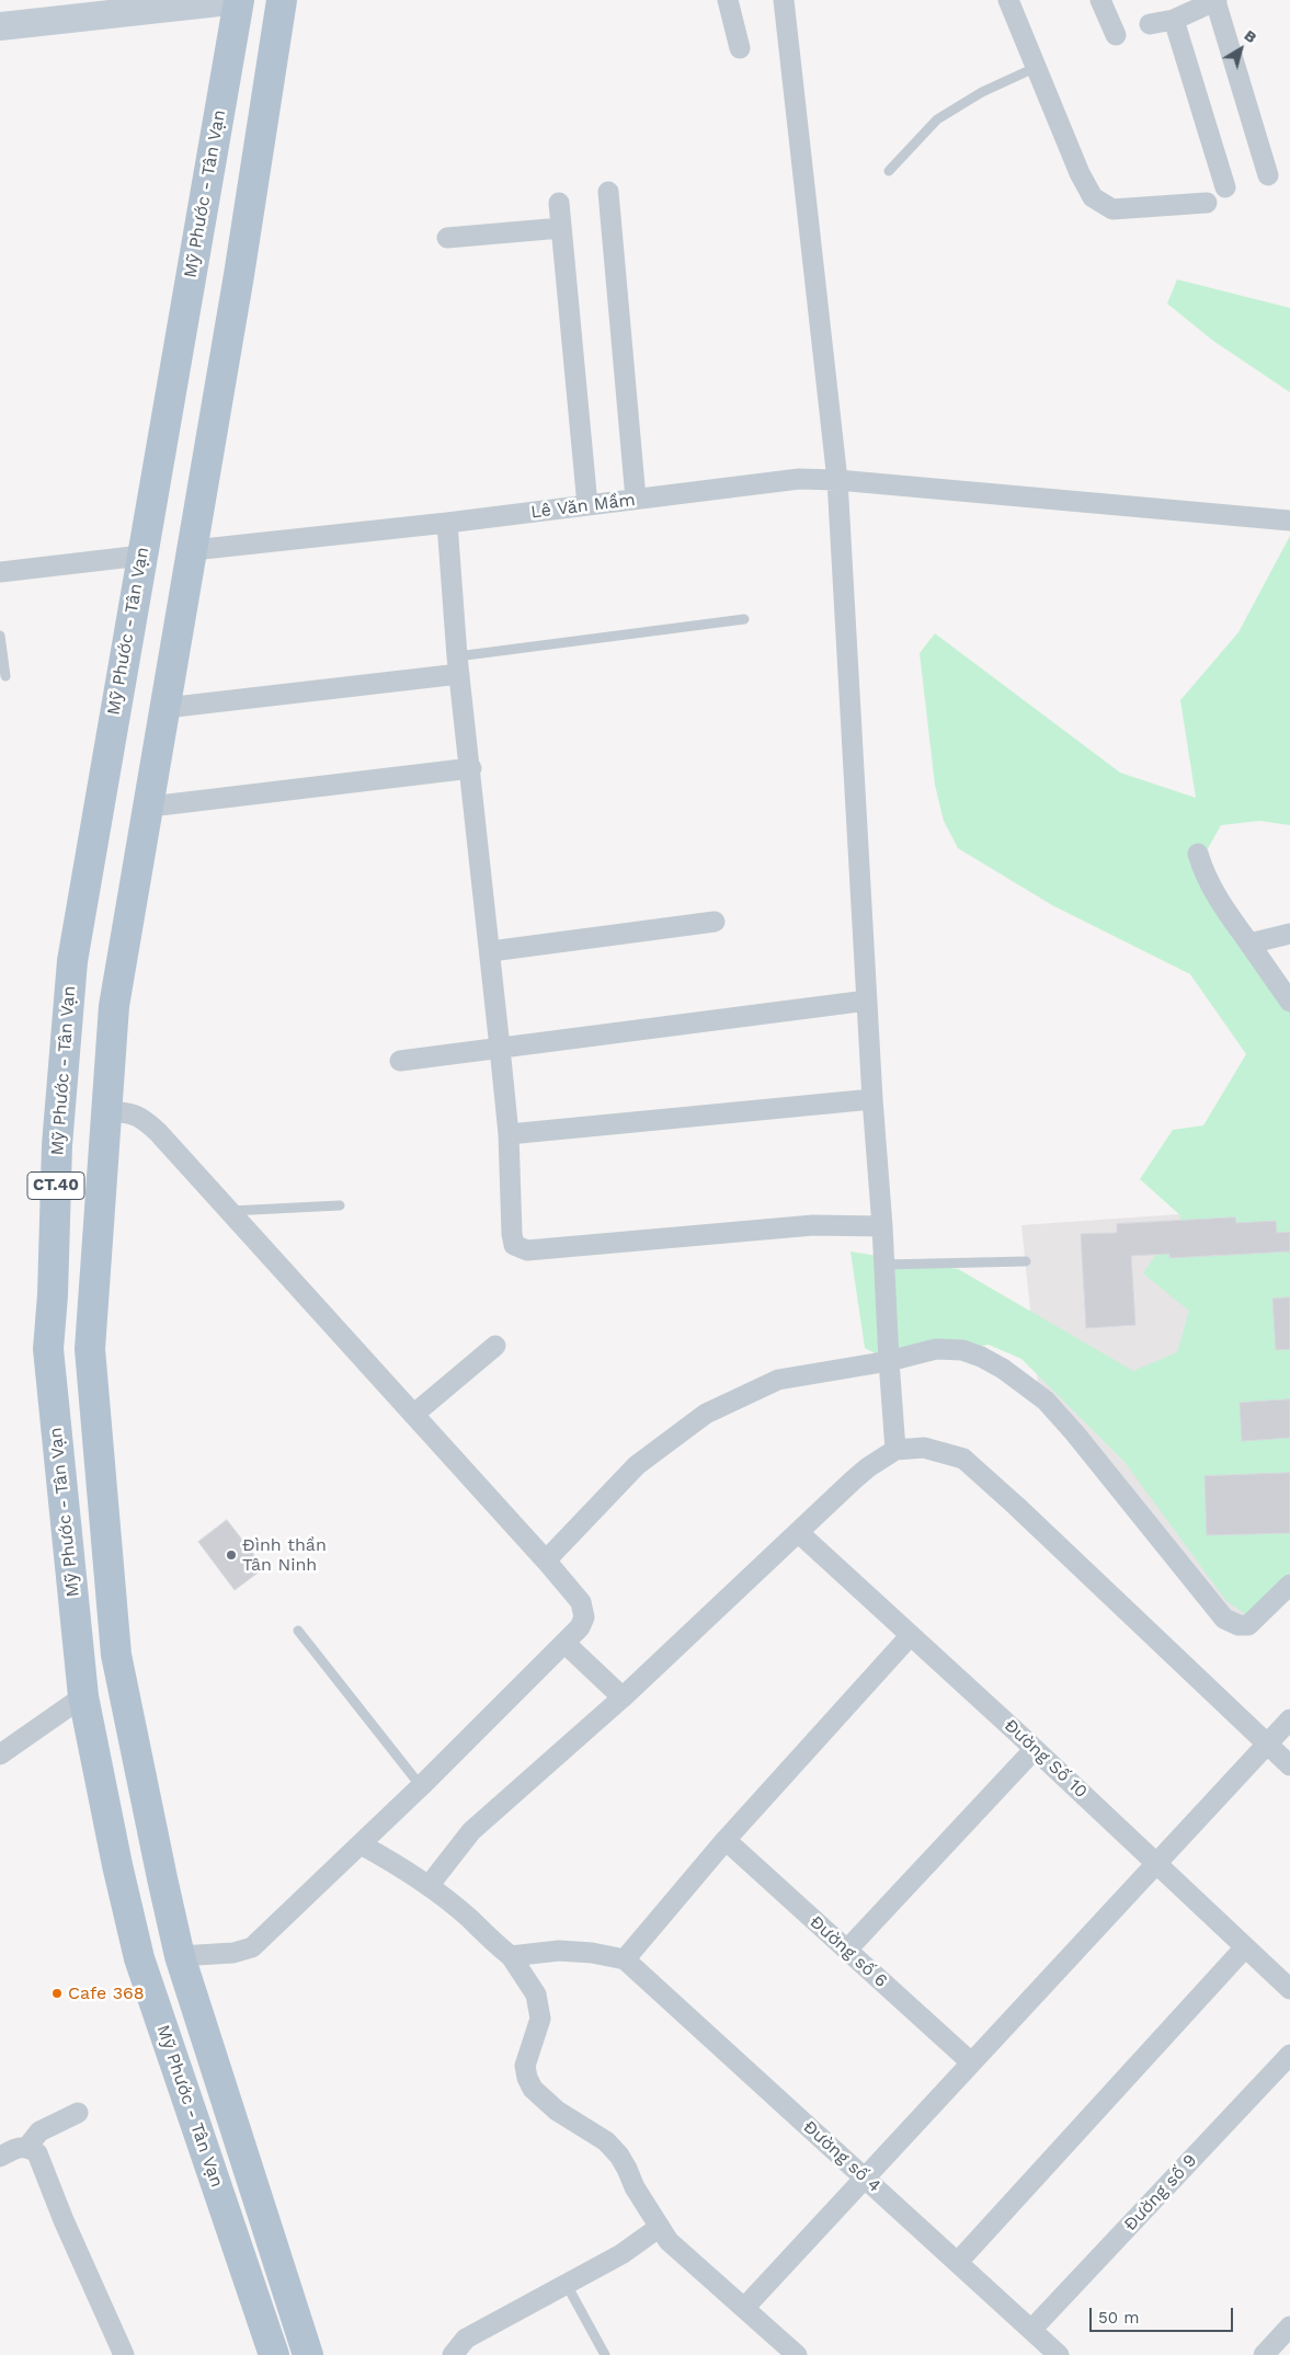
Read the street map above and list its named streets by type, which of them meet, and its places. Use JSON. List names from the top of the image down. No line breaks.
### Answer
{"streets":{"main road":["Mỹ Phước - Tân Vạn","CT.40"],"street":["Lê Văn Mầm","Đường Số 10","Đường số 6","Đường số 4","Đường số 9"]},"crossings":[["Mỹ Phước - Tân Vạn","Lê Văn Mầm"],["Đường số 4","Đường số 9"]],"places":["Đình thần Tân Ninh","Cafe 368"],"scale_bar":"50 m","north":"top right"}
